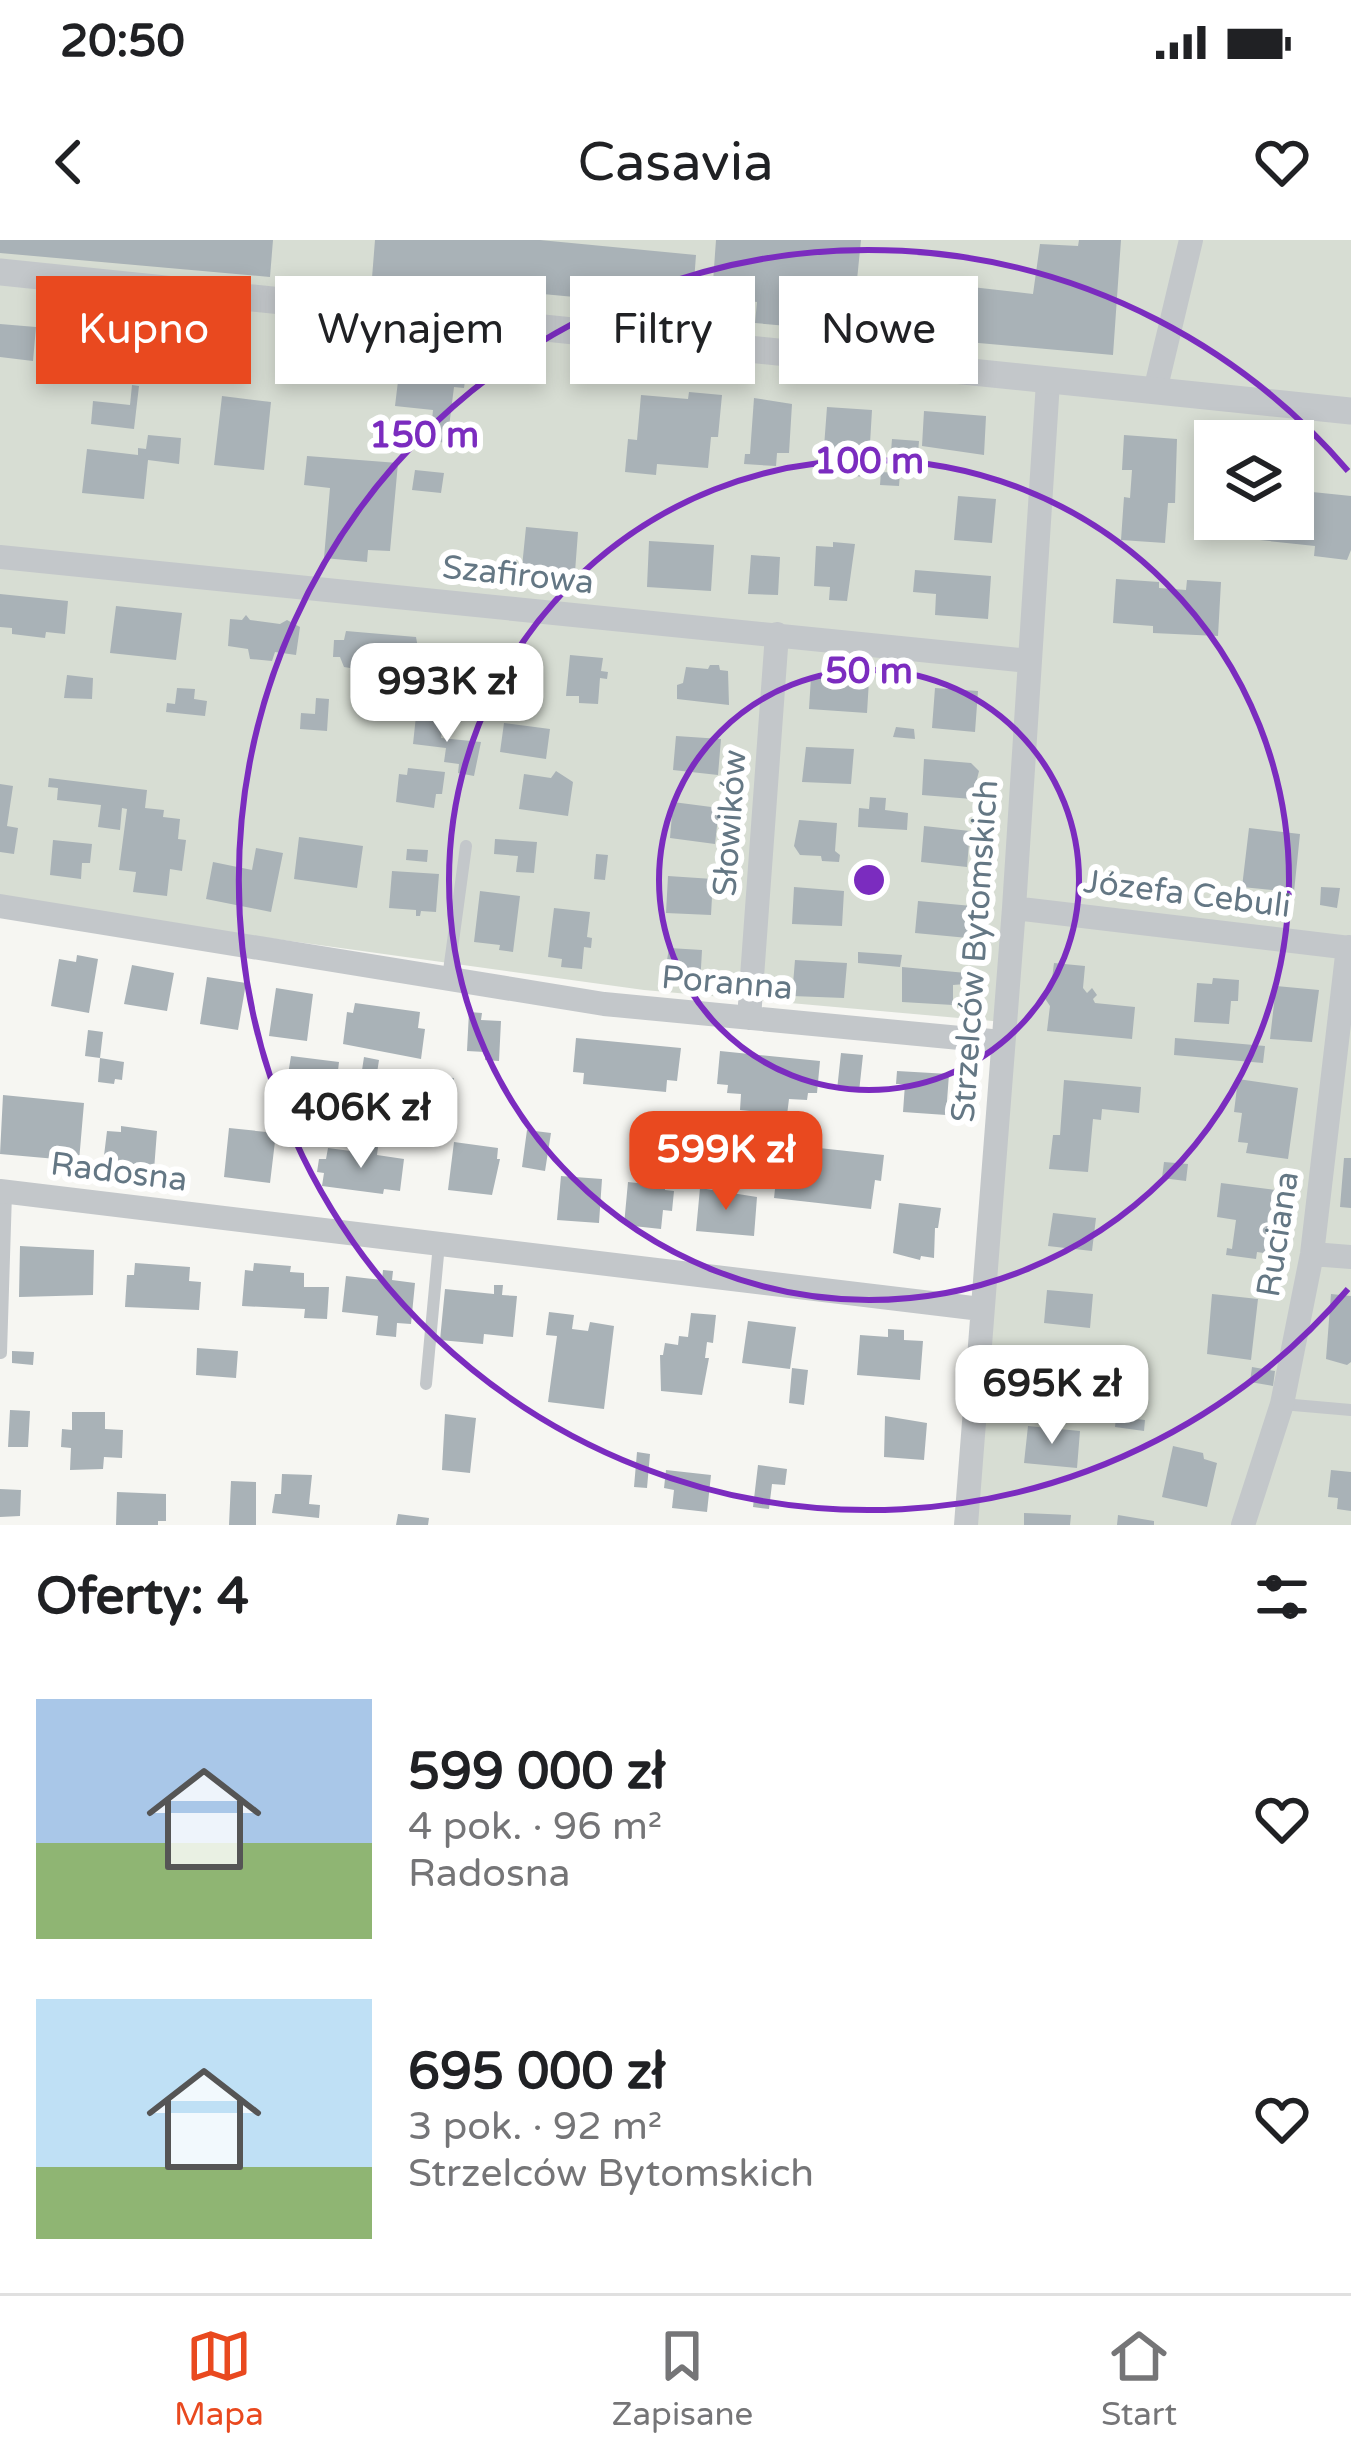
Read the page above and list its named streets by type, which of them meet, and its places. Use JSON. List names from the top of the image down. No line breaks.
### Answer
{"streets":{"street":["Szafirowa","Słowików","Józefa Cebuli","Strzelców Bytomskich","Poranna","Radosna","Ruciana"]},"crossings":[["Szafirowa","Słowików"],["Szafirowa","Strzelców Bytomskich"],["Słowików","Poranna"],["Józefa Cebuli","Strzelców Bytomskich"],["Józefa Cebuli","Ruciana"],["Strzelców Bytomskich","Poranna"],["Strzelców Bytomskich","Radosna"]],"page":{"status":"20:50","header":"Casavia","chip":["Kupno","Wynajem","Filtry","Nowe"],"price":["993K zł","406K zł","599K zł","695K zł"],"heading":"Oferty: 4","list":[{"name":"599 000 zł","note":"4 pok. · 96 m² · Radosna"},{"name":"695 000 zł","note":"3 pok. · 92 m² · Strzelców Bytomskich"}],"tabs":["Mapa","Zapisane","Start"]},"rings":["150 m","100 m","50 m"]}
